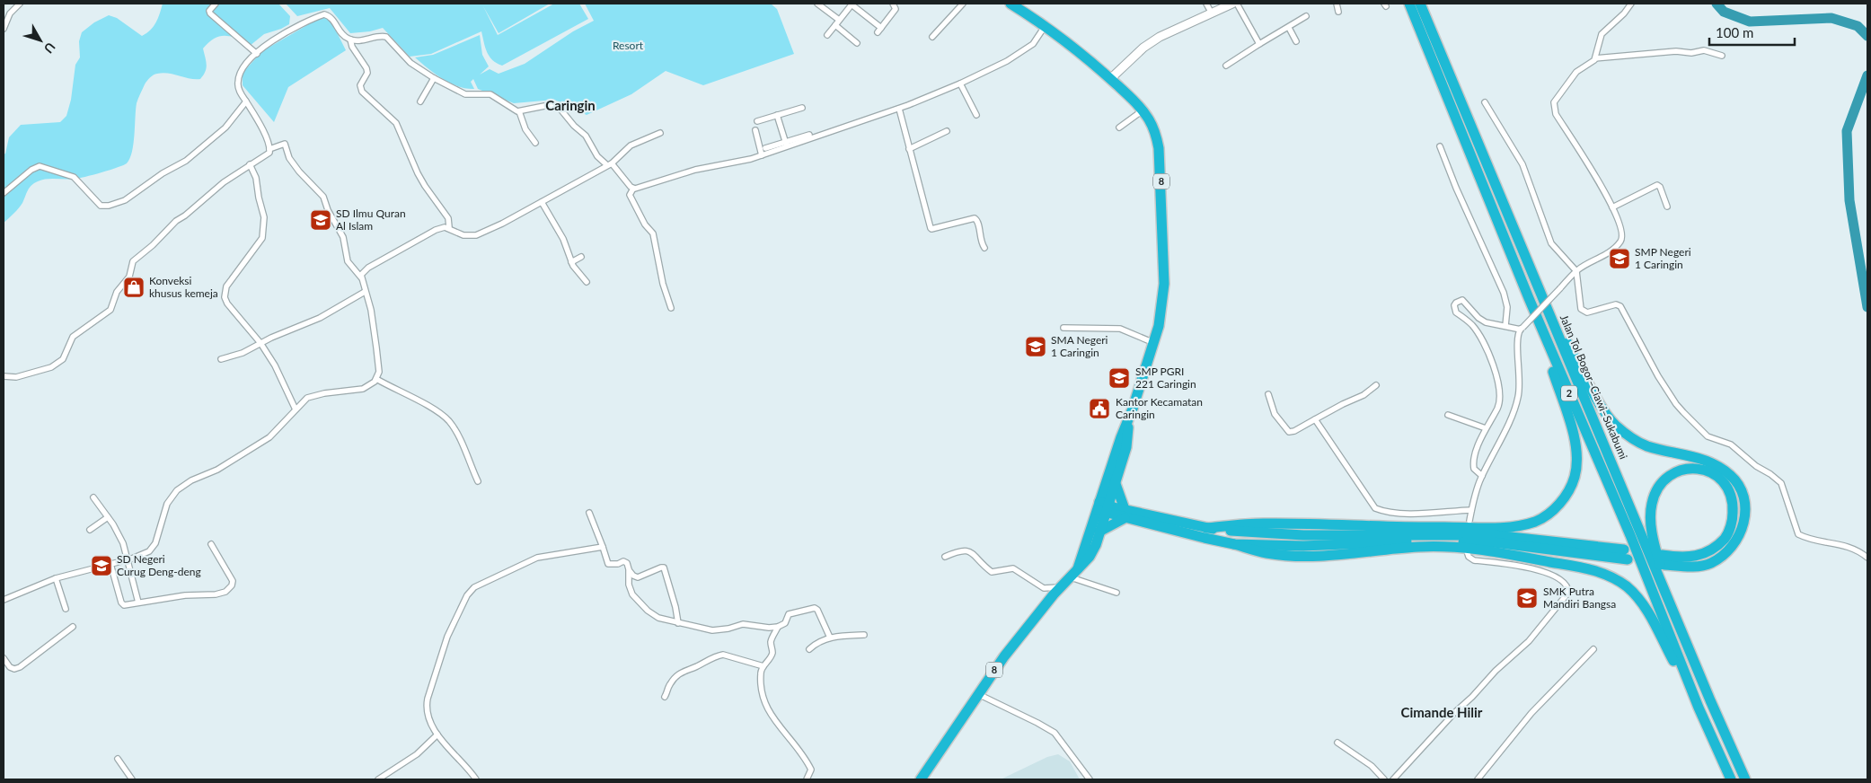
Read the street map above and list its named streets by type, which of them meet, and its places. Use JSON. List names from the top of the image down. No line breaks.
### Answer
{"streets":{"highway":["8","Jalan Tol Bogor–Ciawi–Sukabumi","2"]},"districts":["Caringin","Cimande Hilir"],"parks":["Resort"],"places":{"school or university":["SD Ilmu Quran Al Islam","SMP Negeri 1 Caringin","SMA Negeri 1 Caringin","SMP PGRI 221 Caringin","SD Negeri Curug Deng-deng","SMK Putra Mandiri Bangsa"],"shop":["Konveksi khusus kemeja"],"public building":["Kantor Kecamatan Caringin"]},"scale_bar":"100 m","north":"bottom right"}
